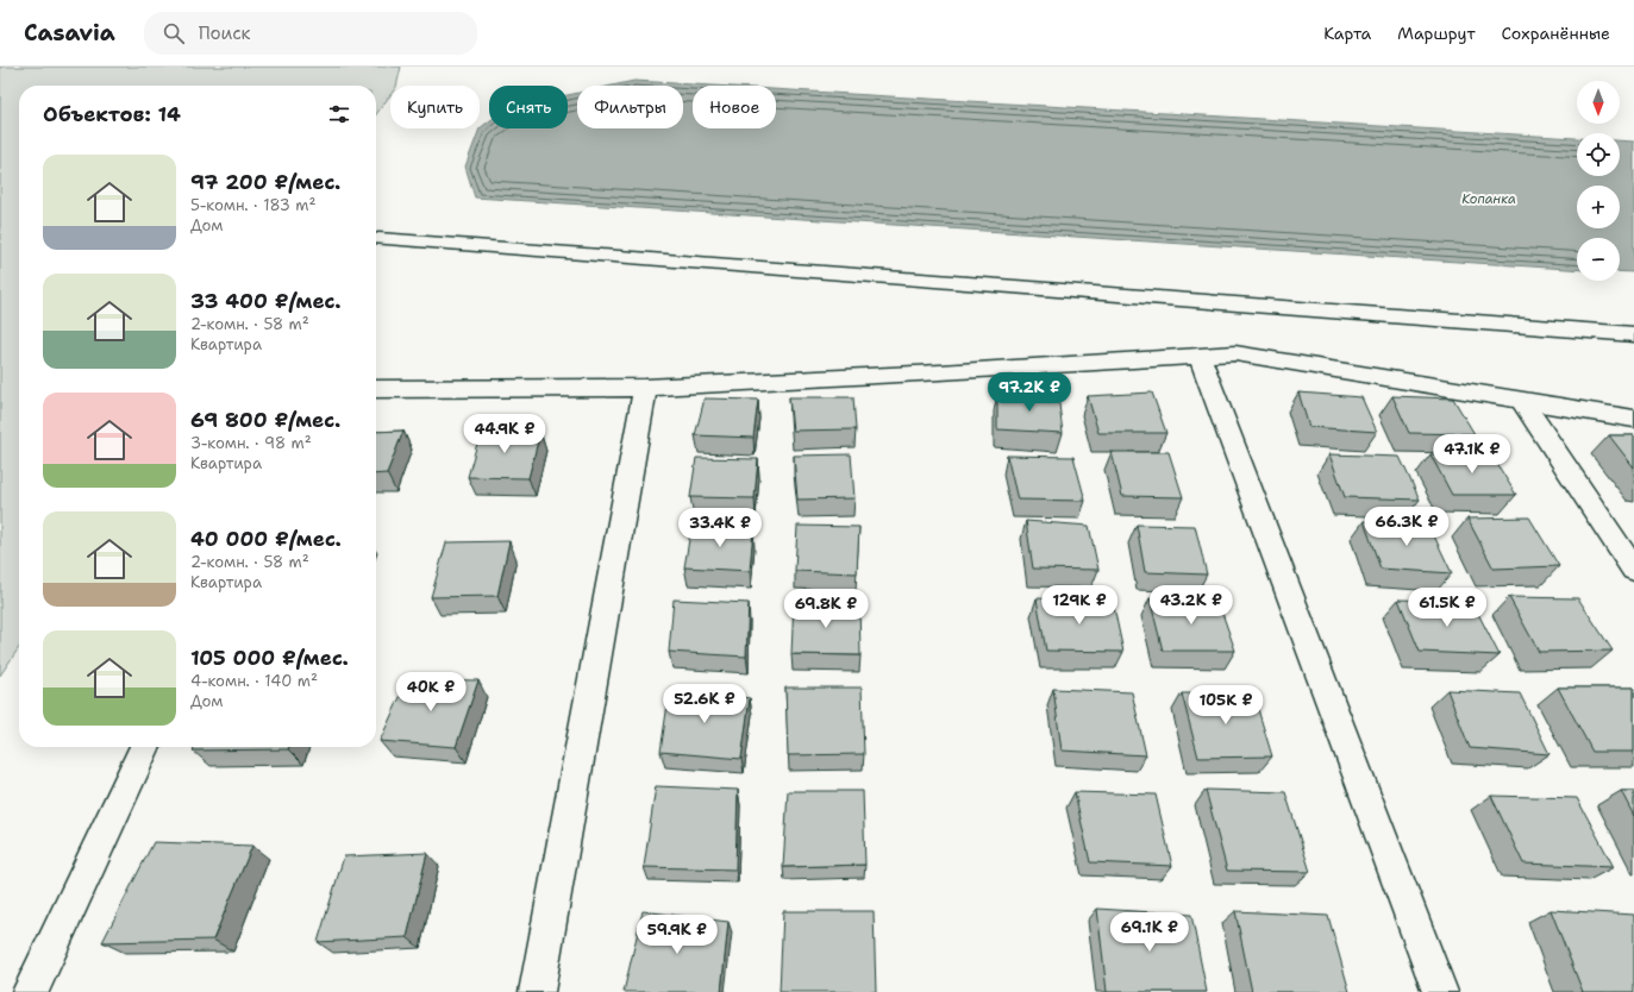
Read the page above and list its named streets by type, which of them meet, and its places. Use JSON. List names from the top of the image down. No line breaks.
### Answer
{"water":["Копанка"],"north":"bottom","page":{"header":"Casavia","search":"Поиск","nav":["Карта","Маршрут","Сохранённые"],"map_buttons":["+","−"],"chip":["Купить","Снять","Фильтры","Новое"],"heading":"Объектов: 14","list":[{"name":"97 200 ₽/мес.","note":"5-комн. · 183 m² · Дом"},{"name":"33 400 ₽/мес.","note":"2-комн. · 58 m² · Квартира"},{"name":"69 800 ₽/мес.","note":"3-комн. · 98 m² · Квартира"},{"name":"40 000 ₽/мес.","note":"2-комн. · 58 m² · Квартира"},{"name":"105 000 ₽/мес.","note":"4-комн. · 140 m² · Дом"}],"price":["97.2K ₽","44.9K ₽","47.1K ₽","66.3K ₽","33.4K ₽","129K ₽","43.2K ₽","61.5K ₽","69.8K ₽","40K ₽","52.6K ₽","105K ₽","69.1K ₽","59.9K ₽"]}}
